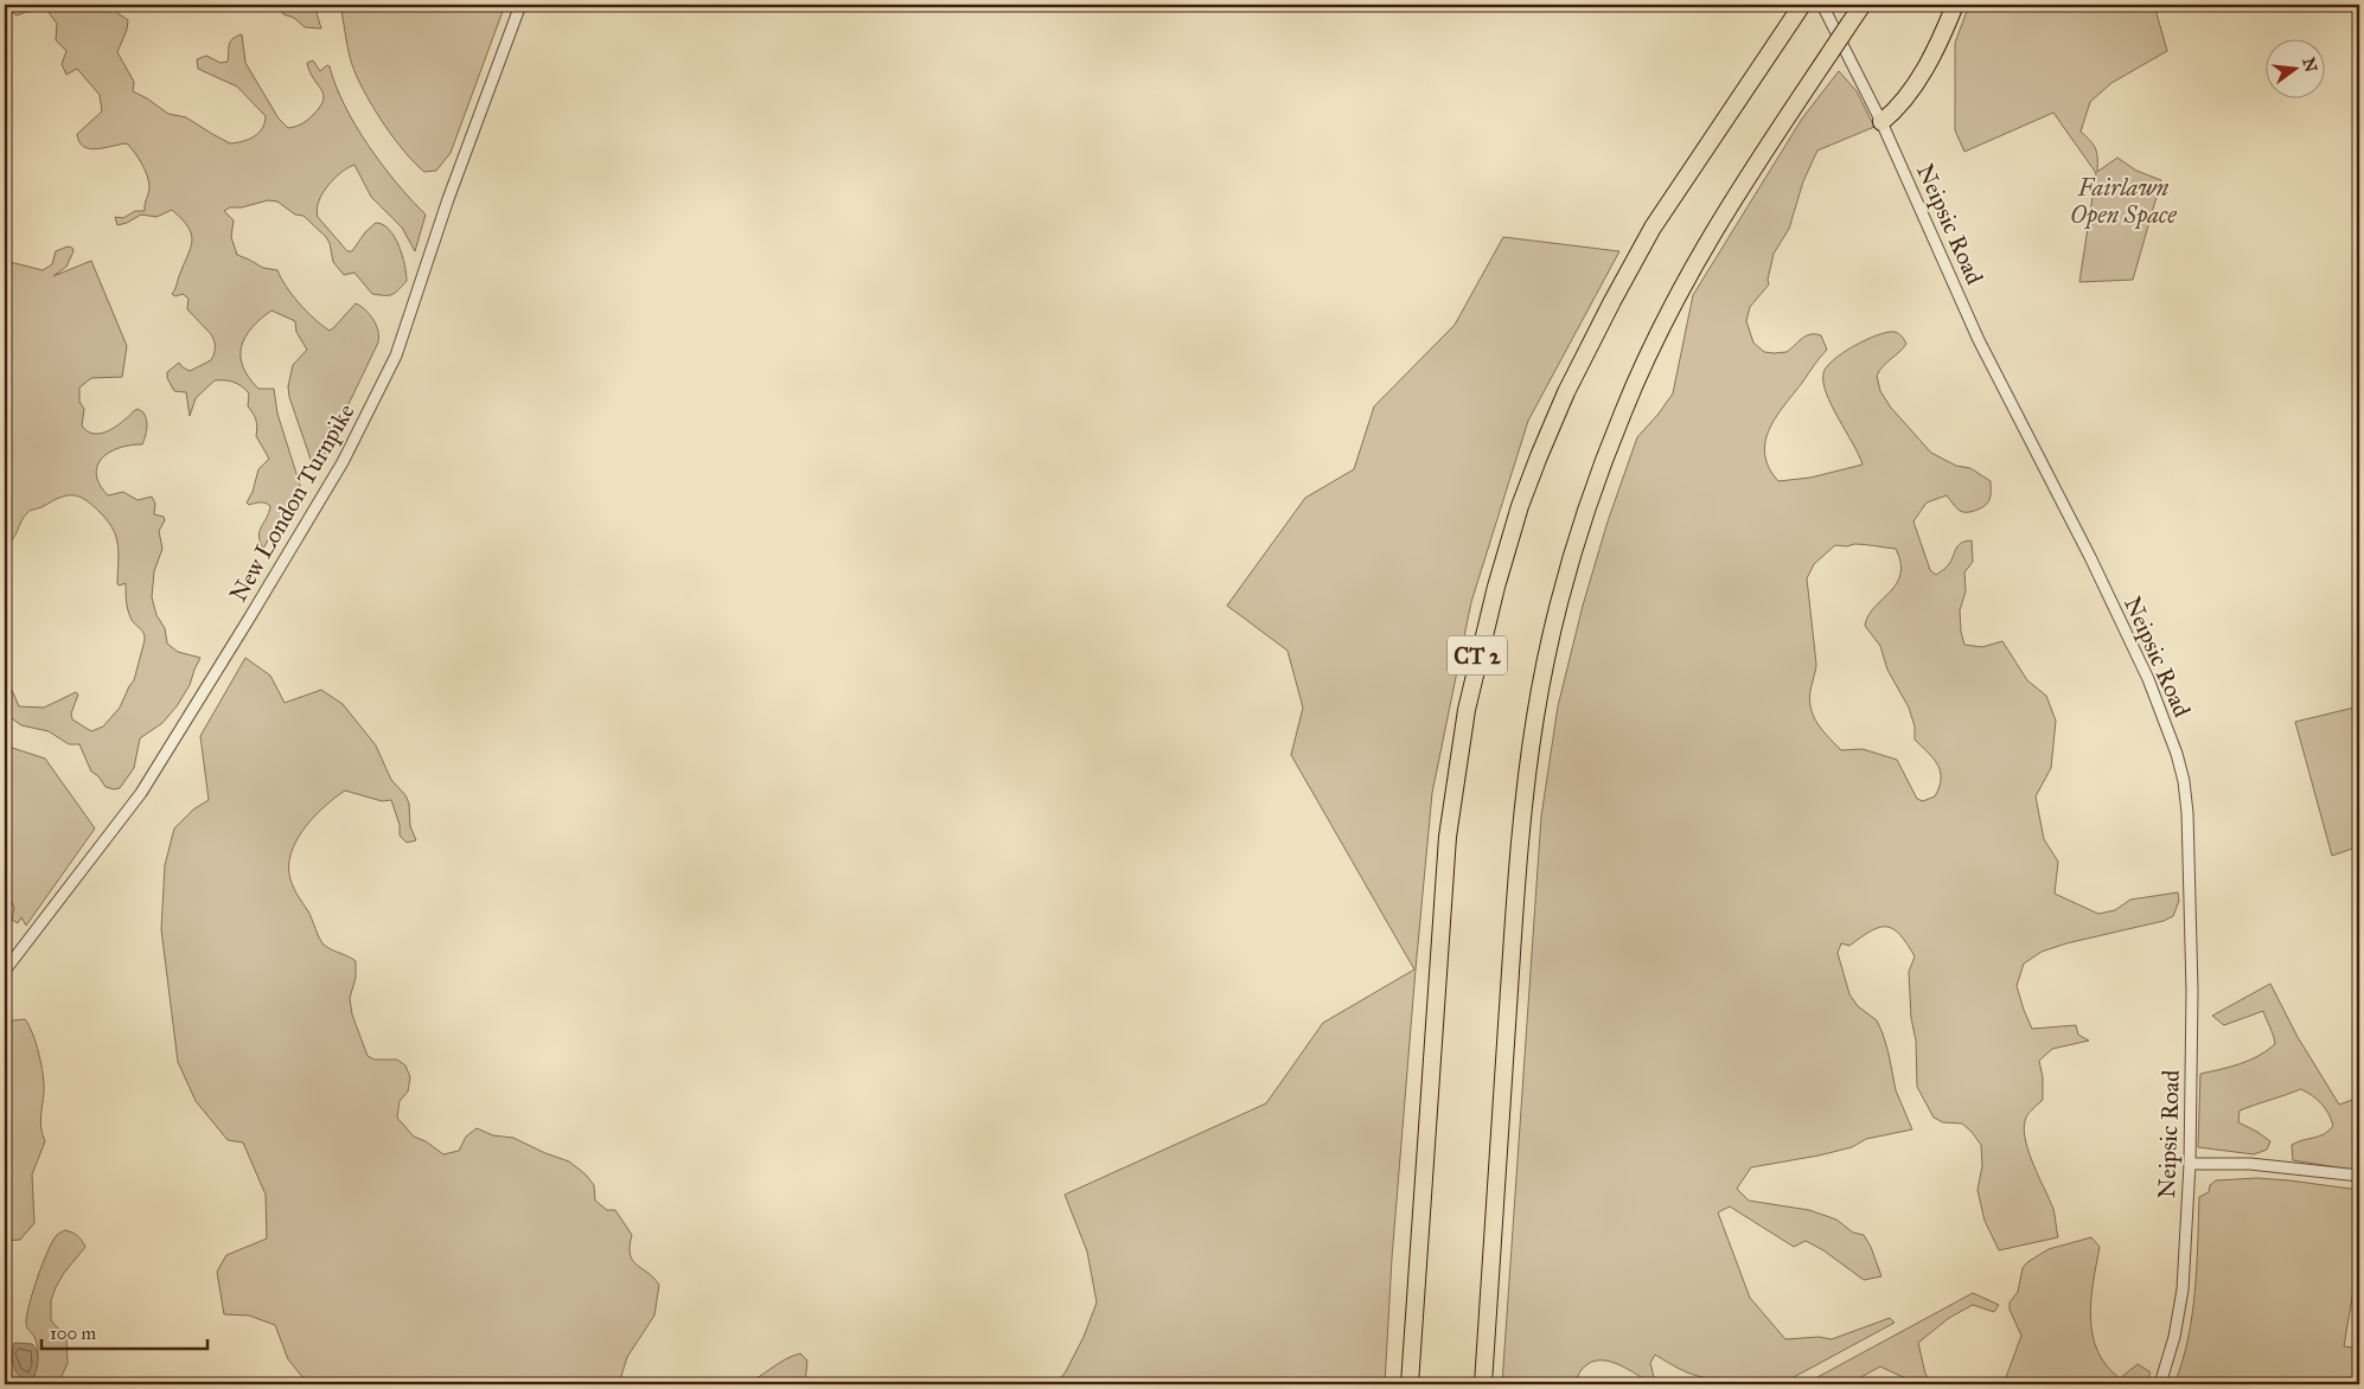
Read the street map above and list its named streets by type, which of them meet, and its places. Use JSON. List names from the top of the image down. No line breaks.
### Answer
{"streets":{"highway":["CT 2"],"street":["Neipsic Road","New London Turnpike"]},"parks":["Fairlawn Open Space"],"scale_bar":"100 m","north":"right"}
